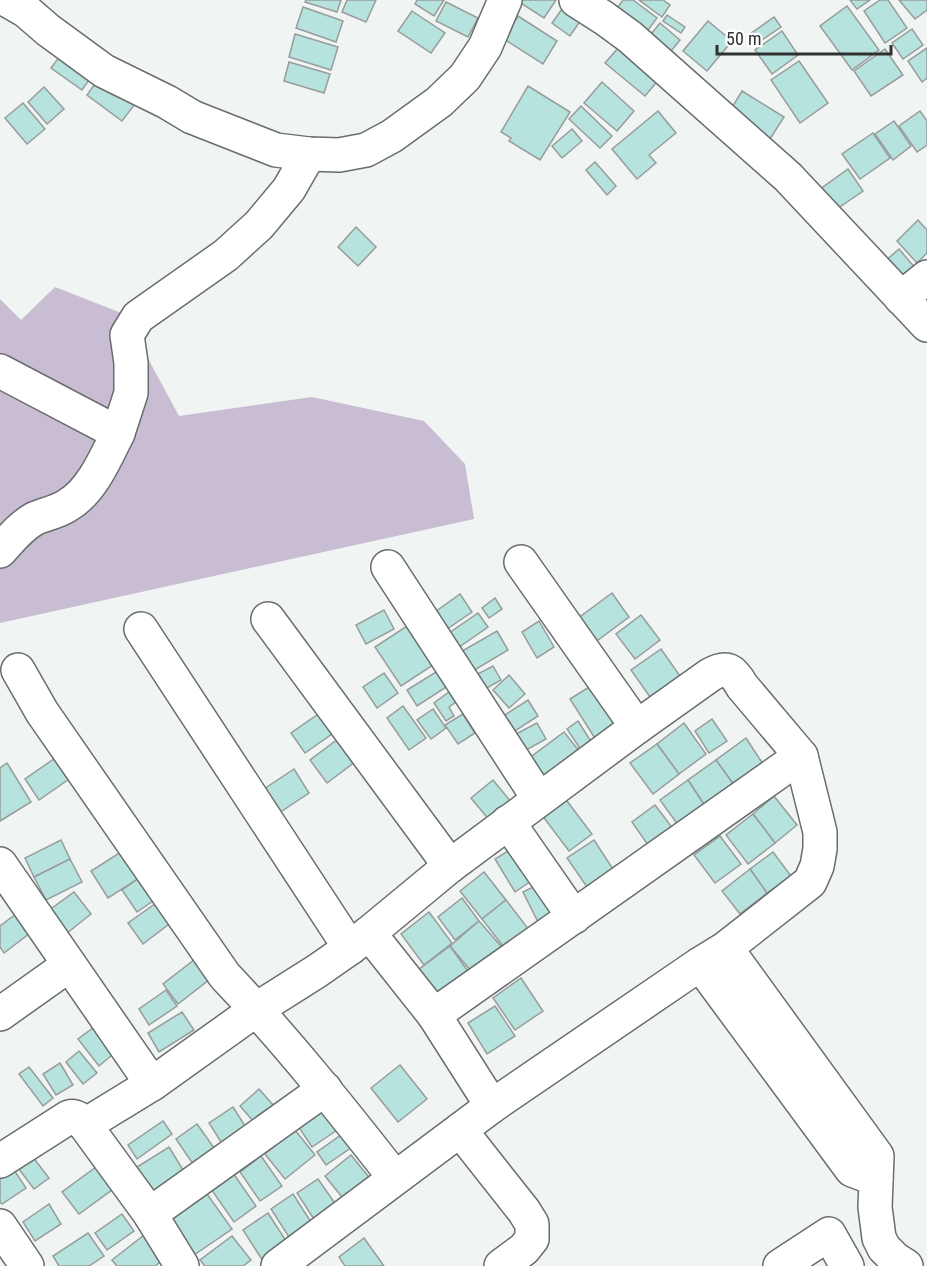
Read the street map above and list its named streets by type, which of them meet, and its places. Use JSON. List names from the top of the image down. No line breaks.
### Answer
{"scale_bar":"50 m"}
